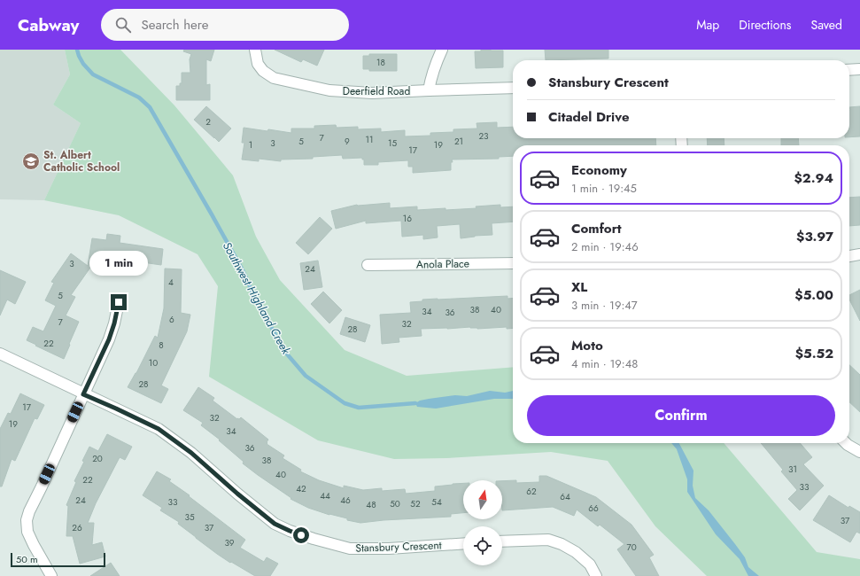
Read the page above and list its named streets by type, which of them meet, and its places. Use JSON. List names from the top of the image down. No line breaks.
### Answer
{"streets":{"street":["Deerfield Road","Anola Place","Stansbury Crescent"]},"water":["Southwest Highland Creek"],"places":{"school or university":["St. Albert Catholic School"]},"house_numbers":["18","2","23","7","11","5","9","21","3","15","1","19","17","16","3","24","4","5","38","40","34","36","6","7","32","28","22","8","10","28","17","32","19","34","36","20","38","31","40","22","33","42","62","44","64","24","46","33","54","50","52","48","66","35","37","26","37","39","70"],"scale_bar":"50 m","north":"top","page":{"header":"Cabway","search":"Search here","nav":["Map","Directions","Saved"],"banner":["Stansbury Crescent","Citadel Drive"],"list":[{"name":"Economy","note":"1 min · 19:45","value":"$2.94"},{"name":"Comfort","note":"2 min · 19:46","value":"$3.97"},{"name":"XL","note":"3 min · 19:47","value":"$5.00"},{"name":"Moto","note":"4 min · 19:48","value":"$5.52"}],"bubble":"1 min","buttons":"Confirm","scale":"50 m"}}
